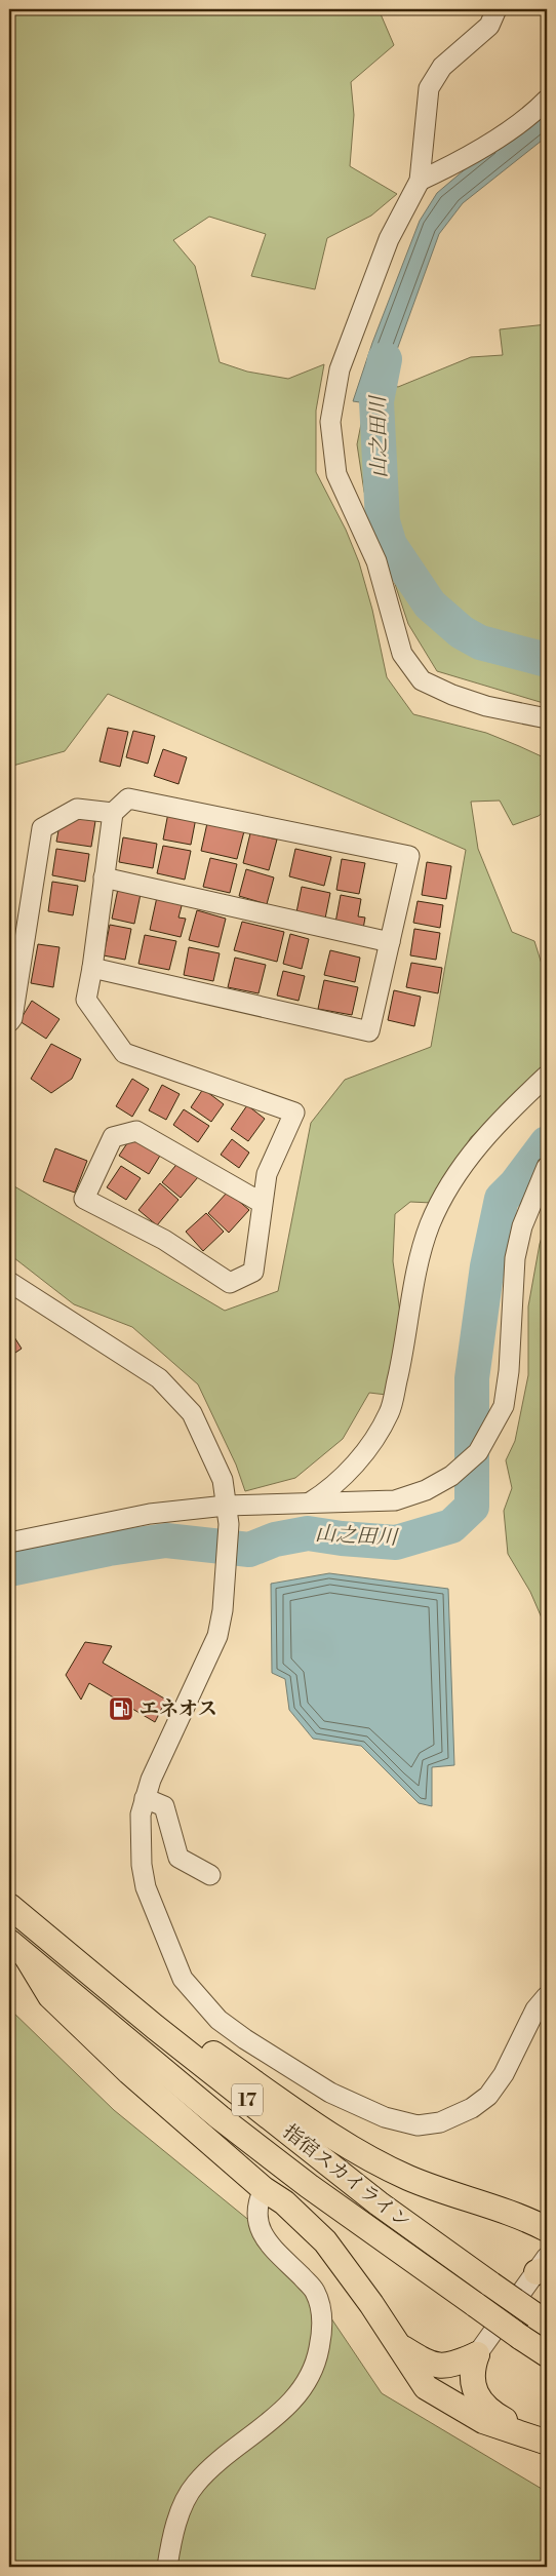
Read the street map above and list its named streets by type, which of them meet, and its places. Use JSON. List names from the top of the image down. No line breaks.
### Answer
{"streets":{"main road":["17","指宿スカイライン"]},"water":["山之田川"],"places":{"fuel station":["エネオス"]}}
